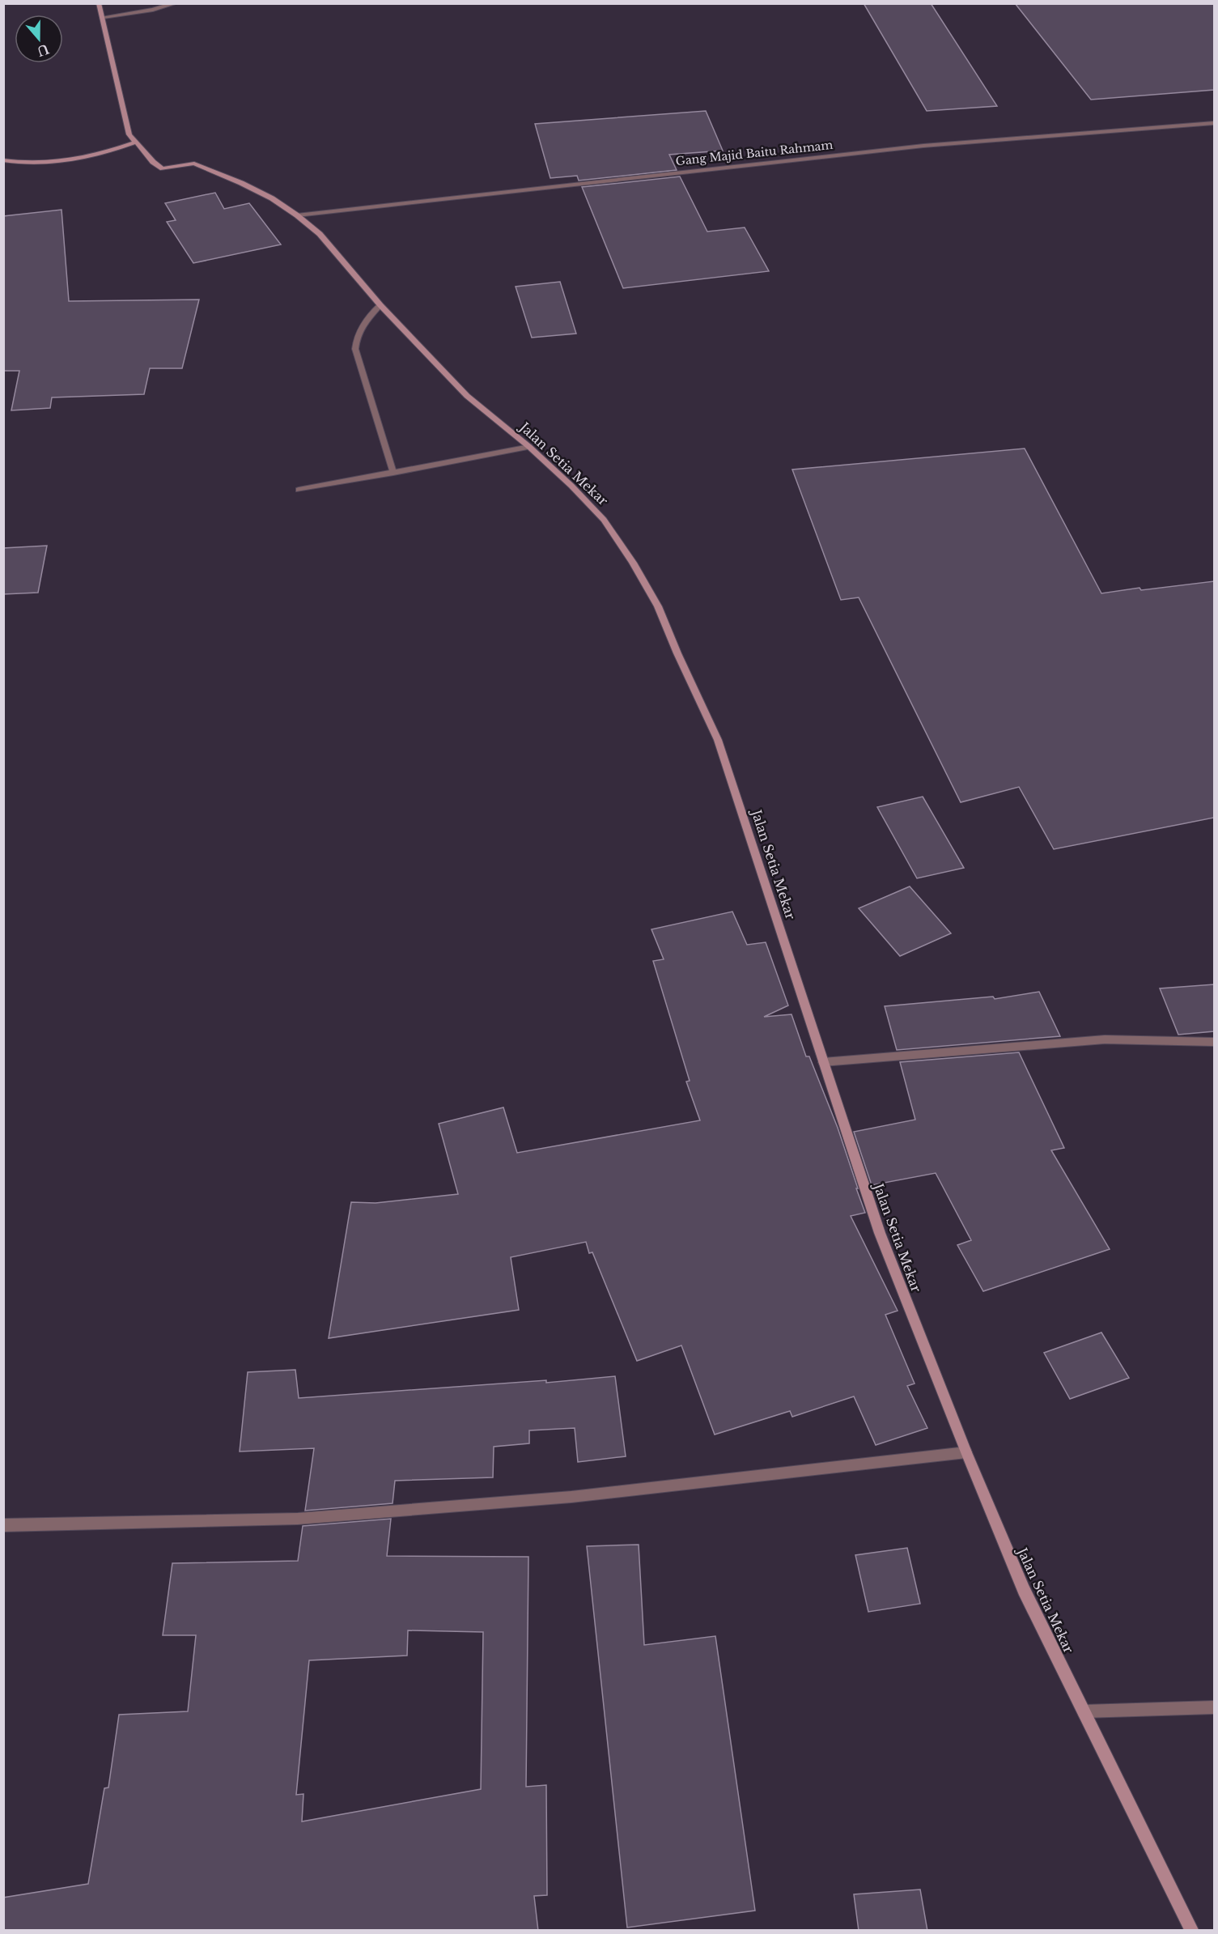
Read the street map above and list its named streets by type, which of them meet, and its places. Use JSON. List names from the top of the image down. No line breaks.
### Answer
{"streets":{"street":["Gang Majid Baitu Rahmam","Jalan Setia Mekar"]},"crossings":[["Gang Majid Baitu Rahmam","Jalan Setia Mekar"]],"north":"bottom"}
